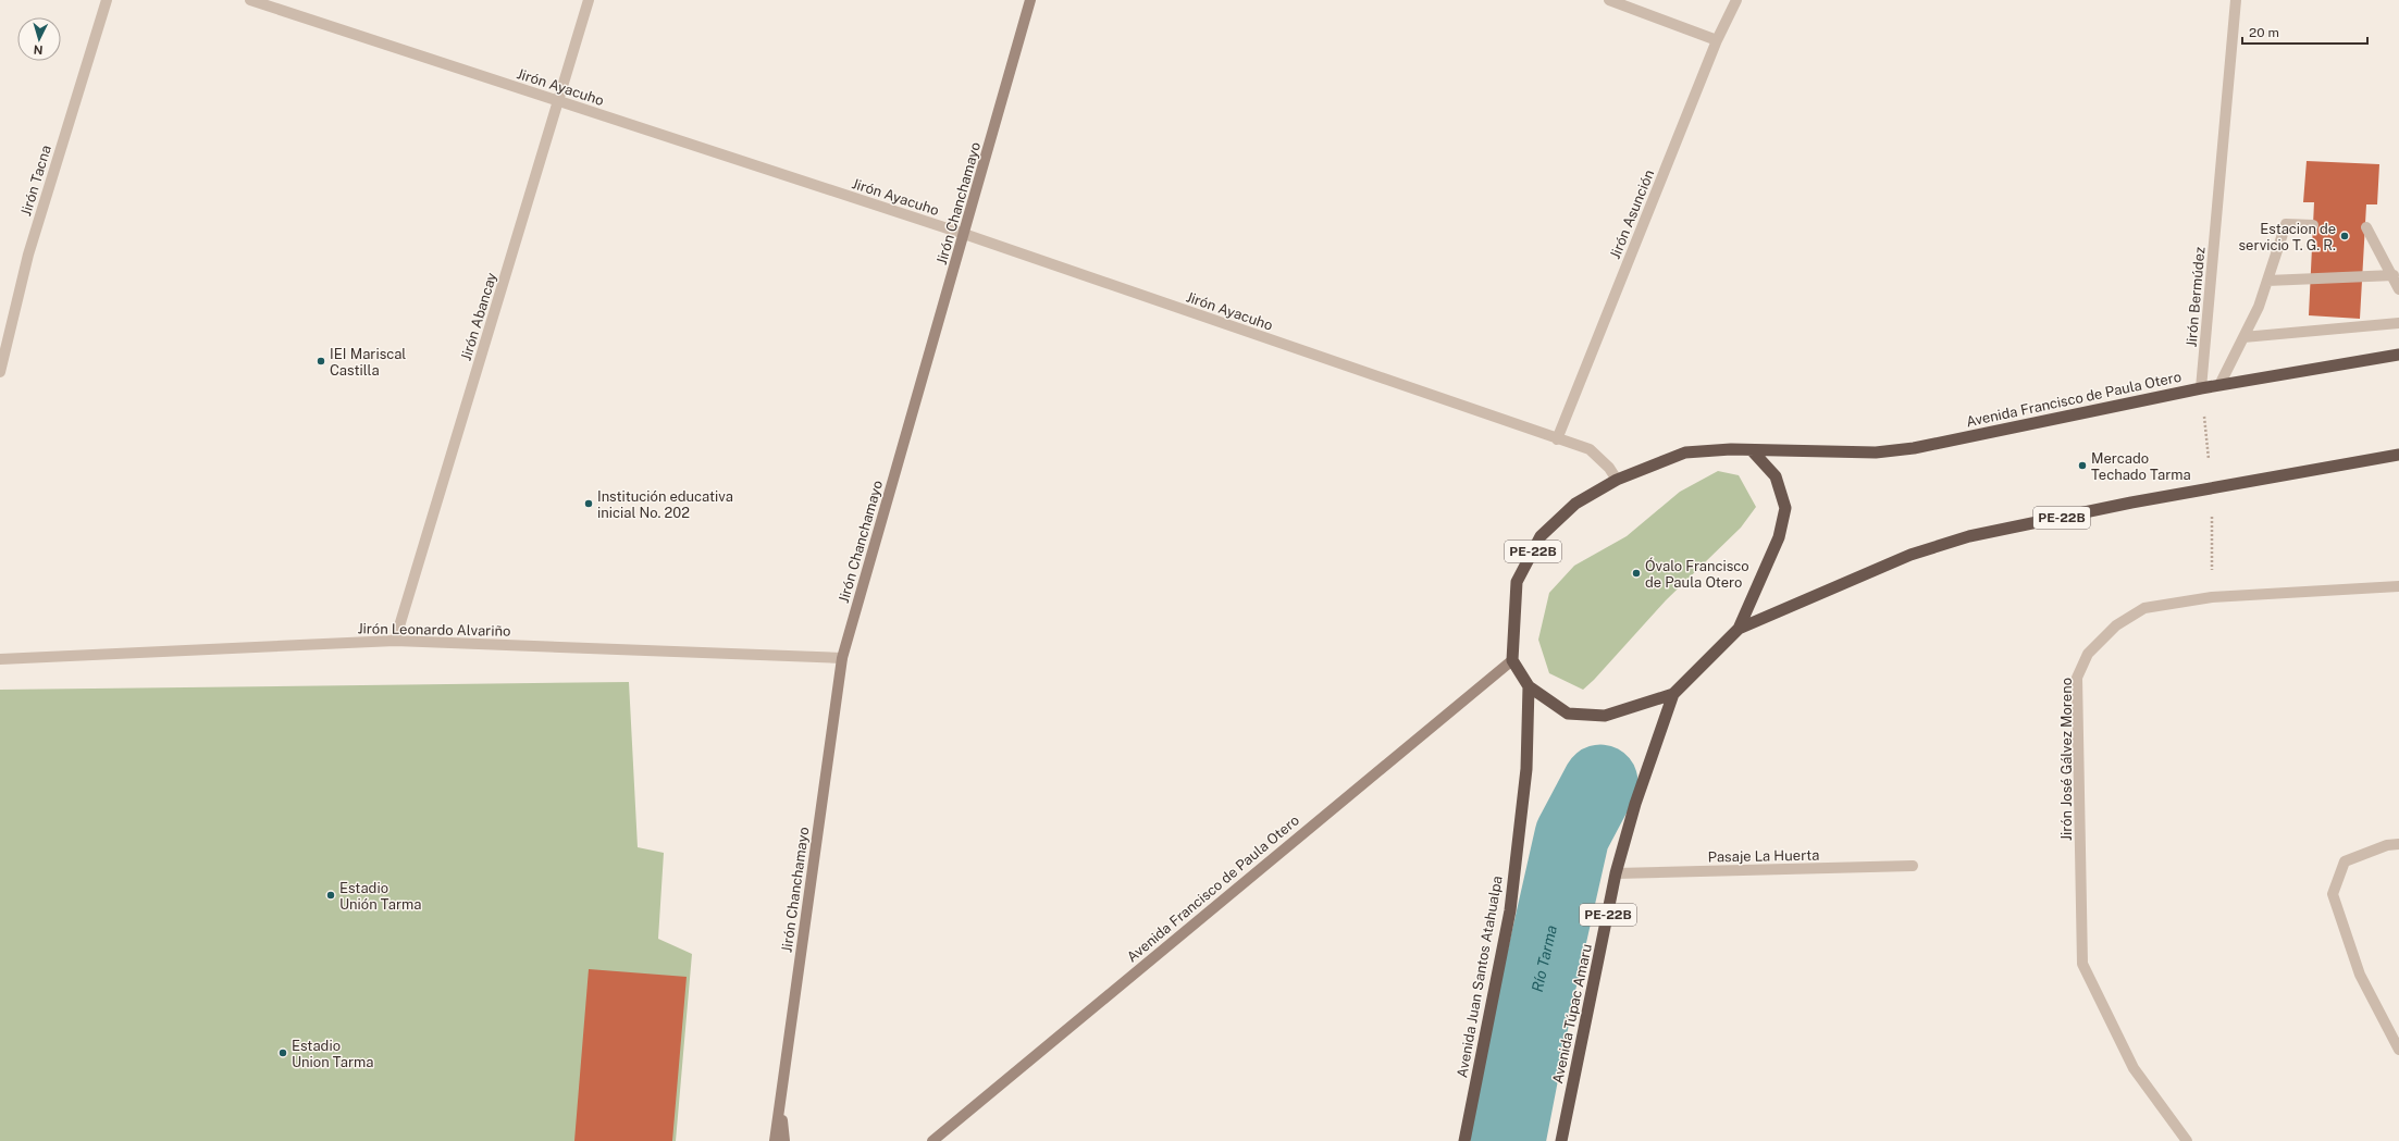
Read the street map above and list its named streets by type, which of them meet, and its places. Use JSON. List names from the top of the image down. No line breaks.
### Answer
{"streets":{"highway":["Avenida Francisco de Paula Otero","PE-22B","Avenida Juan Santos Atahualpa","Avenida Túpac Amaru"],"main road":["Jirón Chanchamayo"],"street":["Jirón Ayacuho","Jirón Tacna","Jirón Asunción","Jirón Bermúdez","Jirón Abancay","Jirón Leonardo Alvariño","Jirón José Gálvez Moreno","Pasaje La Huerta"]},"crossings":[["Jirón Ayacuho","Jirón Chanchamayo"],["Jirón Ayacuho","Jirón Asunción"],["Jirón Ayacuho","Jirón Abancay"],["Jirón Ayacuho","PE-22B"],["Jirón Chanchamayo","Jirón Leonardo Alvariño"],["Jirón Bermúdez","Avenida Francisco de Paula Otero"],["Jirón Abancay","Jirón Leonardo Alvariño"],["Avenida Francisco de Paula Otero","PE-22B"],["PE-22B","Avenida Juan Santos Atahualpa"],["PE-22B","Avenida Túpac Amaru"],["Pasaje La Huerta","Avenida Túpac Amaru"]],"water":["Río Tarma"],"places":["Estacion de servicio T. G. R.","IEI Mariscal Castilla","Mercado Techado Tarma","Institución educativa inicial No. 202","Óvalo Francisco de Paula Otero","Estadio Unión Tarma","Estadio Union Tarma"],"scale_bar":"20 m","north":"bottom"}
